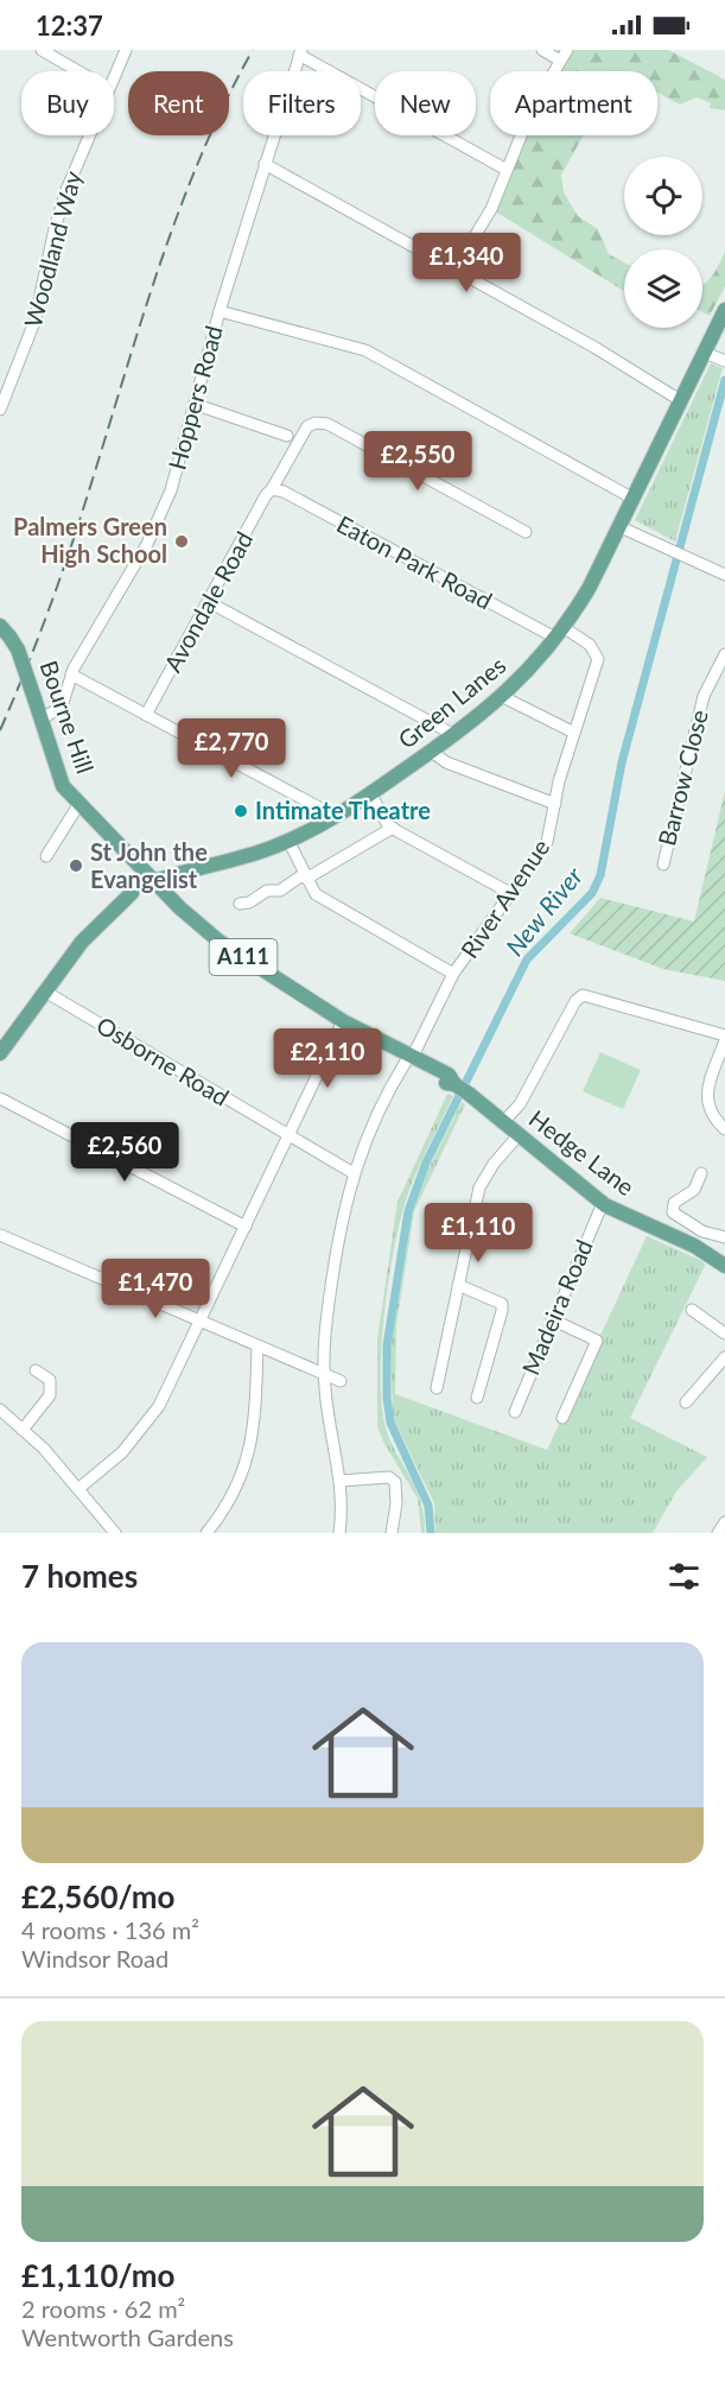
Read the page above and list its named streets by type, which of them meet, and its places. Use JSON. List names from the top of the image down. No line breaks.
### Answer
{"streets":{"main road":["Green Lanes","Bourne Hill","A111","Hedge Lane"],"street":["Woodland Way","Hoppers Road","Eaton Park Road","Avondale Road","Barrow Close","River Avenue","Osborne Road","Madeira Road"]},"crossings":[["Hoppers Road","Bourne Hill"],["Eaton Park Road","Avondale Road"],["Eaton Park Road","Green Lanes"],["Eaton Park Road","River Avenue"],["Green Lanes","Bourne Hill"],["Green Lanes","River Avenue"],["Green Lanes","Osborne Road"],["Green Lanes","Hedge Lane"],["Bourne Hill","Hedge Lane"],["River Avenue","Osborne Road"],["River Avenue","Hedge Lane"],["Hedge Lane","Madeira Road"]],"water":["New River"],"places":["Palmers Green High School","Intimate Theatre","St John the Evangelist"],"page":{"status":"12:37","chip":["Buy","Rent","Filters","New","Apartment"],"price":["£1,340","£2,550","£2,770","£2,110","£2,560","£1,110","£1,470"],"heading":"7 homes","list":[{"name":"£2,560/mo","note":"4 rooms · 136 m² · Windsor Road"},{"name":"£1,110/mo","note":"2 rooms · 62 m² · Wentworth Gardens"}]}}
